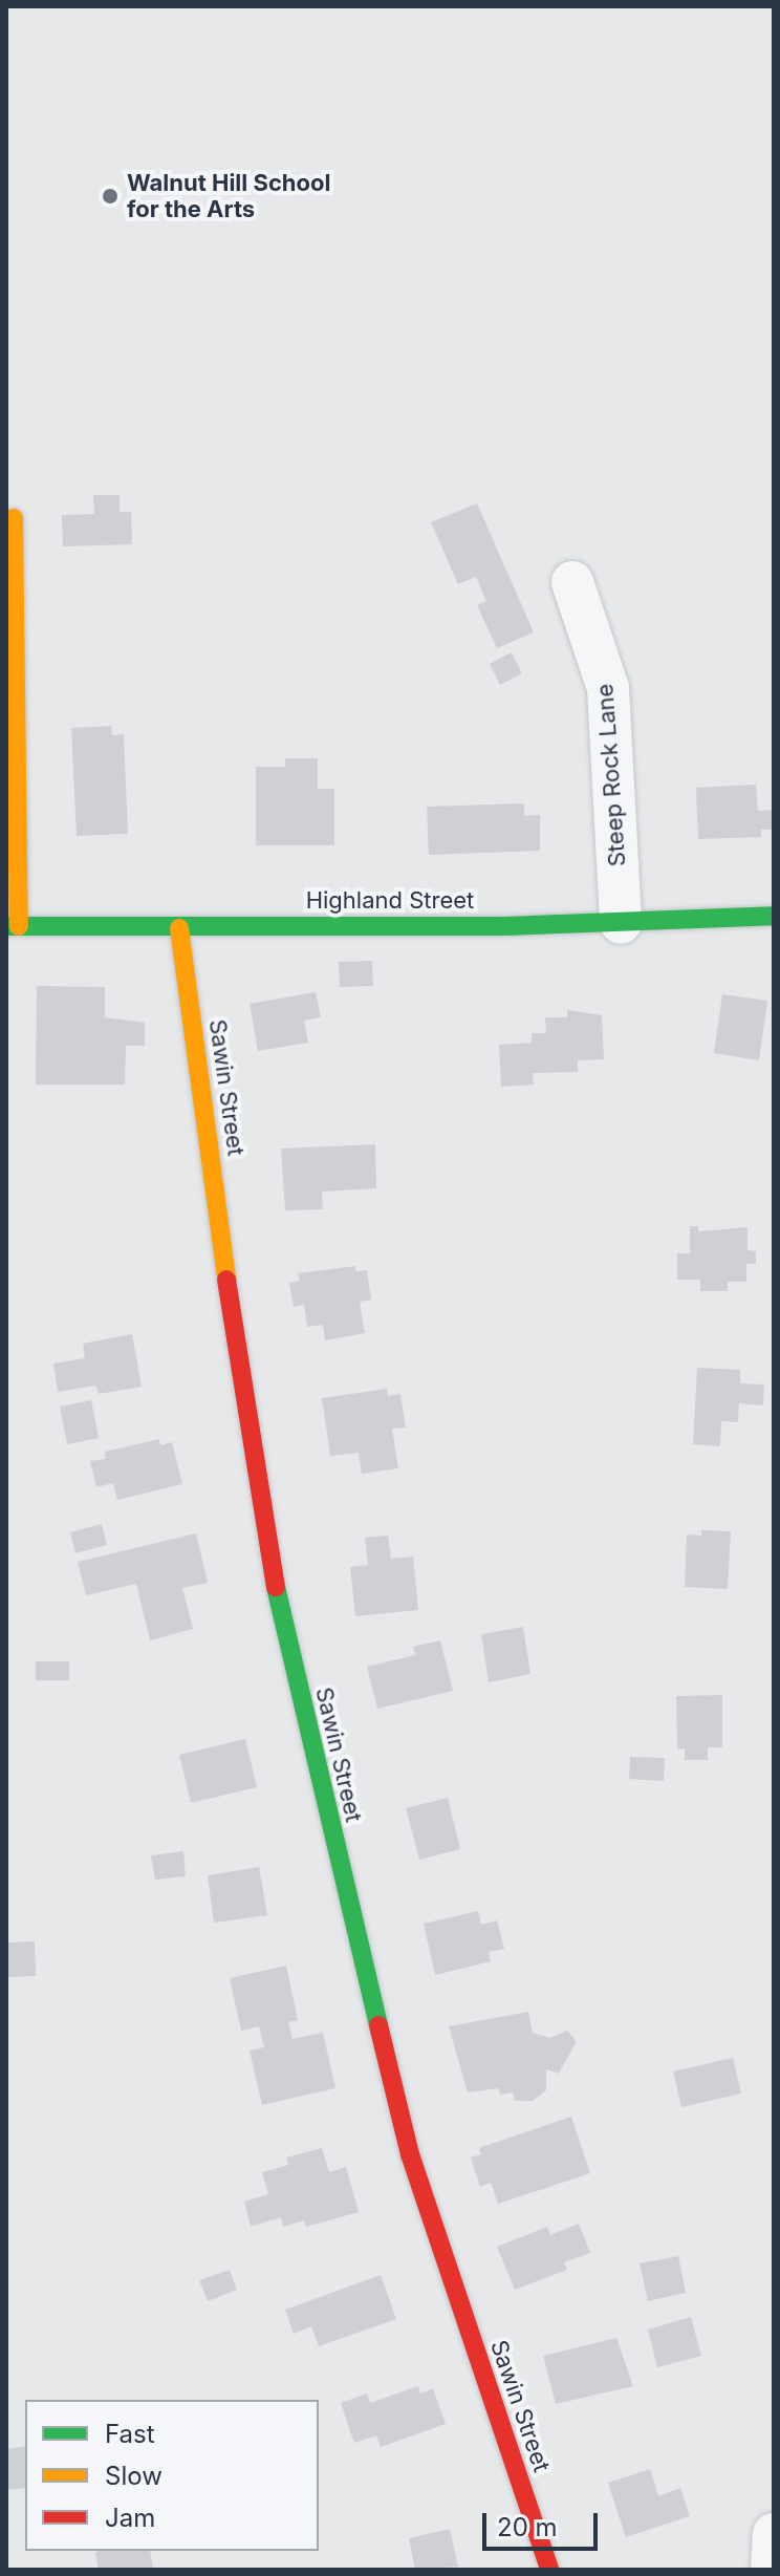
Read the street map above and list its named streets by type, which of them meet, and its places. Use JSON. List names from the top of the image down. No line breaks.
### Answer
{"streets":{"street":["Steep Rock Lane","Highland Street","Sawin Street"]},"crossings":[["Steep Rock Lane","Highland Street"],["Highland Street","Sawin Street"]],"places":["Walnut Hill School for the Arts"],"legend":["Fast","Slow","Jam"],"scale_bar":"20 m"}
